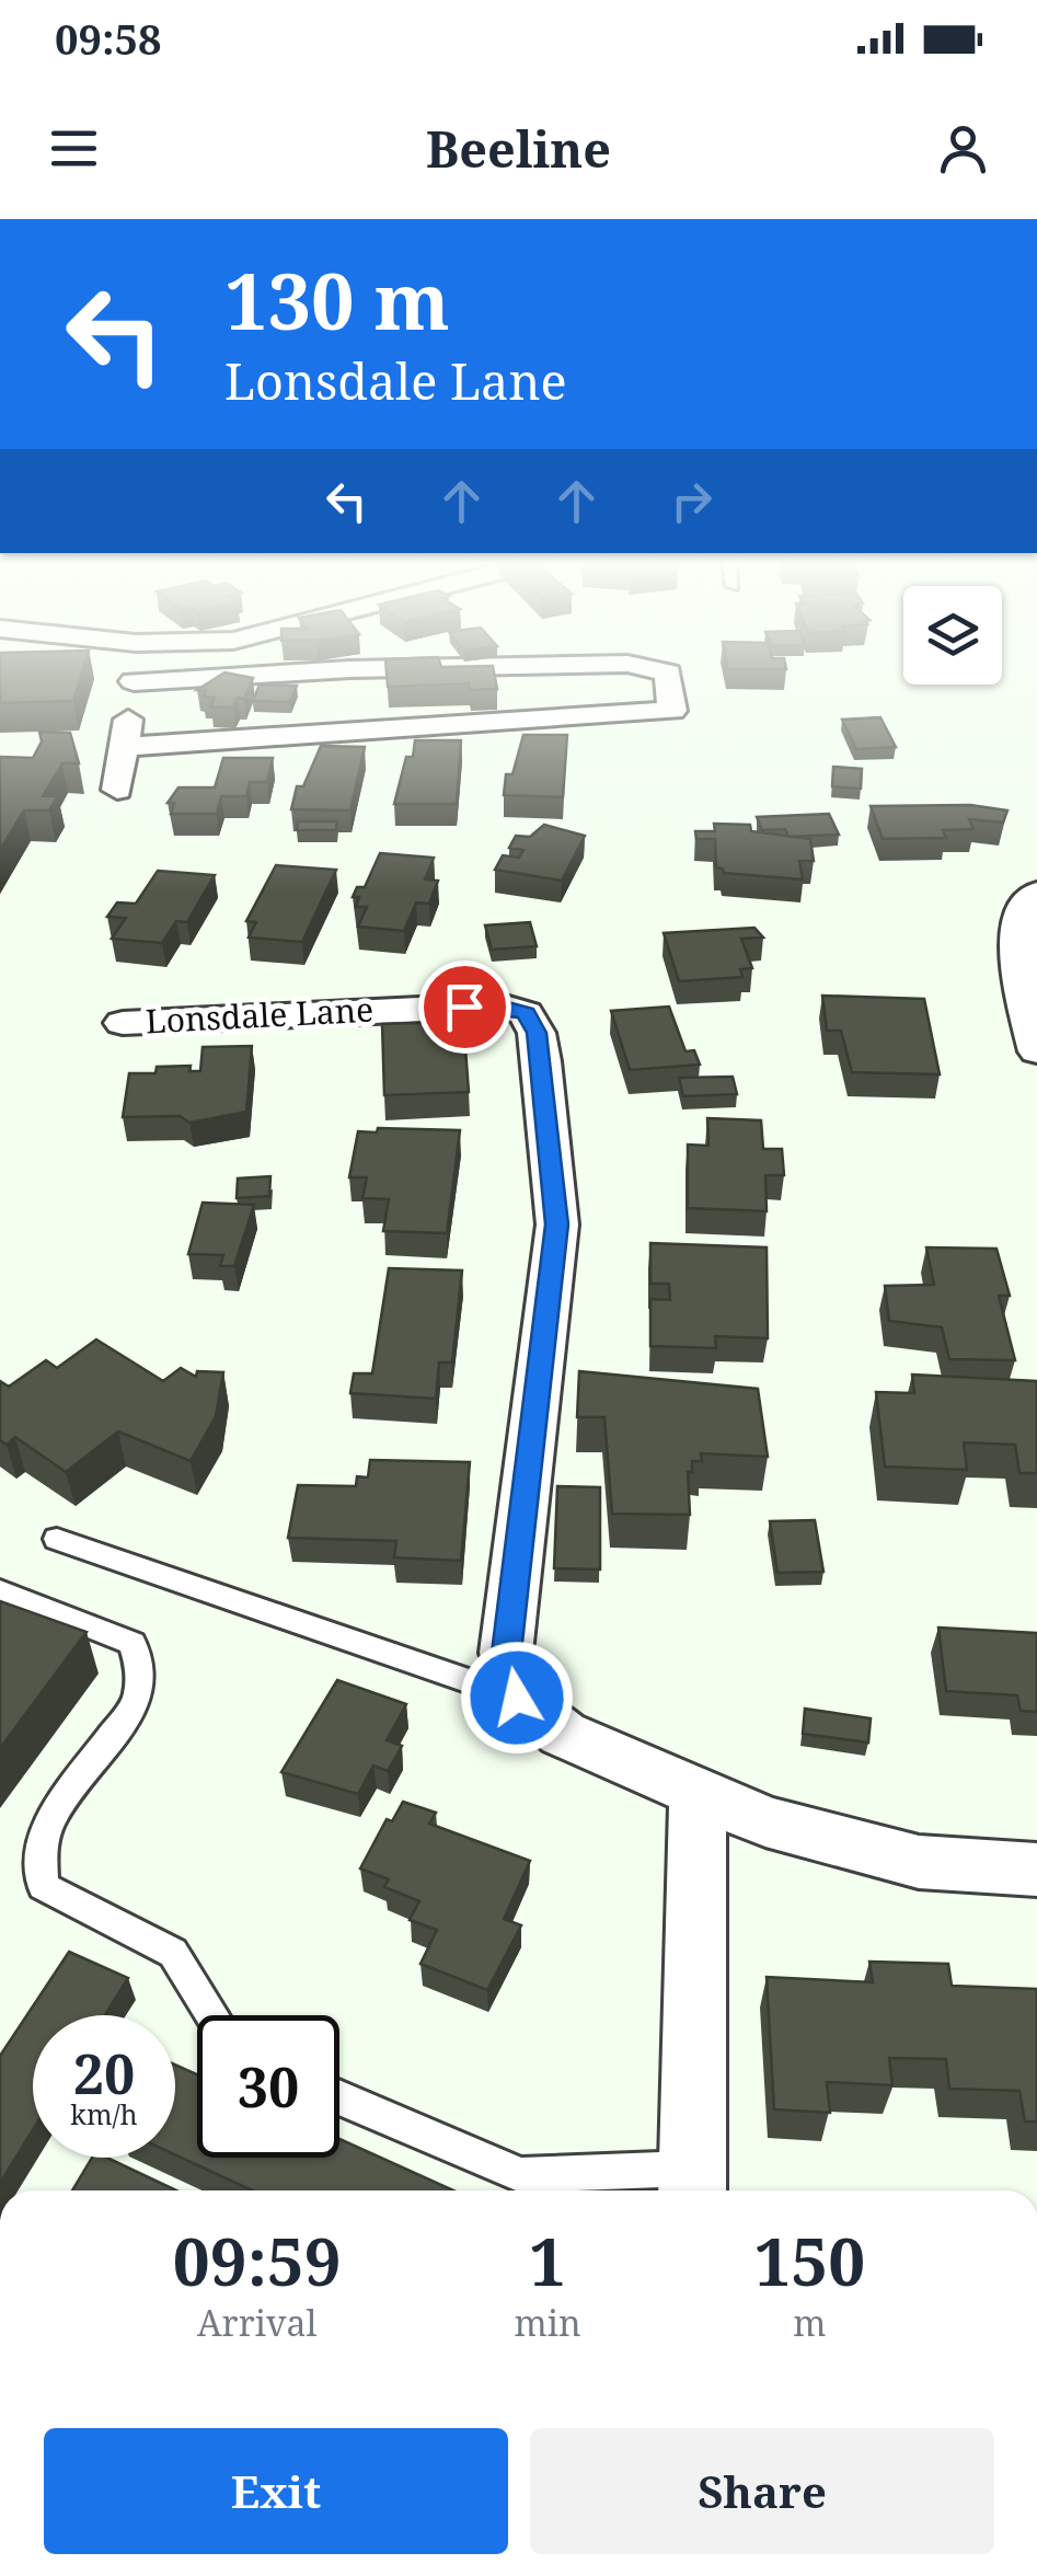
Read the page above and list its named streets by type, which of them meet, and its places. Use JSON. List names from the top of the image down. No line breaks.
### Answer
{"streets":{"street":["Lonsdale Lane"]},"page":{"status":"09:58","header":"Beeline","turn":["130 m","Lonsdale Lane"],"speed":"20 km/h","limit":"30","eta":["09:59","Arrival","1","min","150","m"],"buttons":["Exit","Share"]}}
